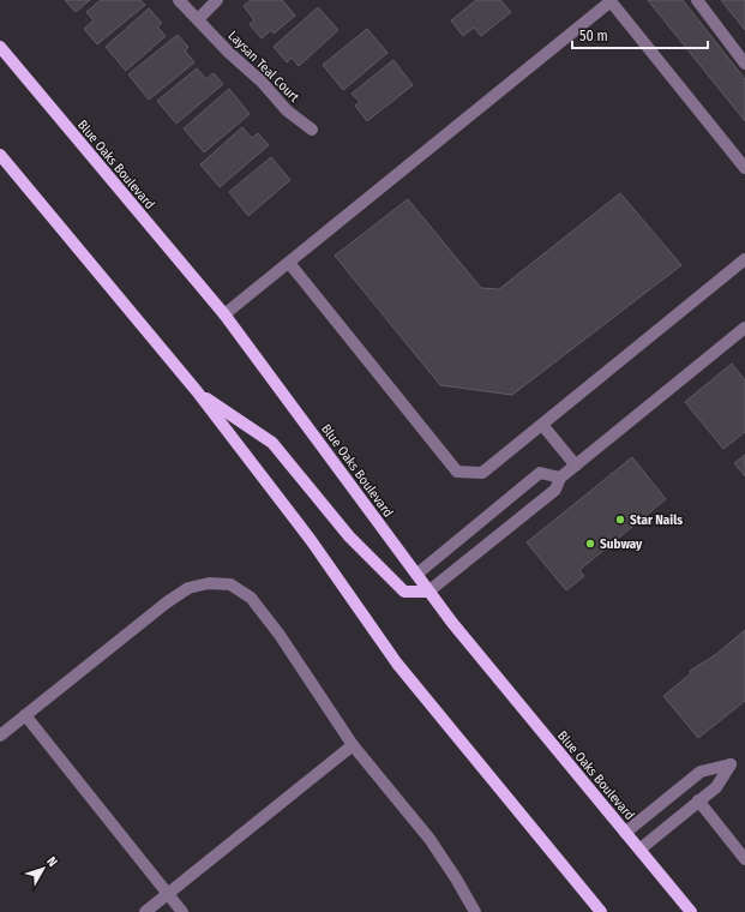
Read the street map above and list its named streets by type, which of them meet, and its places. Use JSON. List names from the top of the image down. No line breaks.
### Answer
{"streets":{"main road":["Blue Oaks Boulevard"],"street":["Laysan Teal Court"]},"places":["Star Nails","Subway"],"scale_bar":"50 m","north":"top right"}
